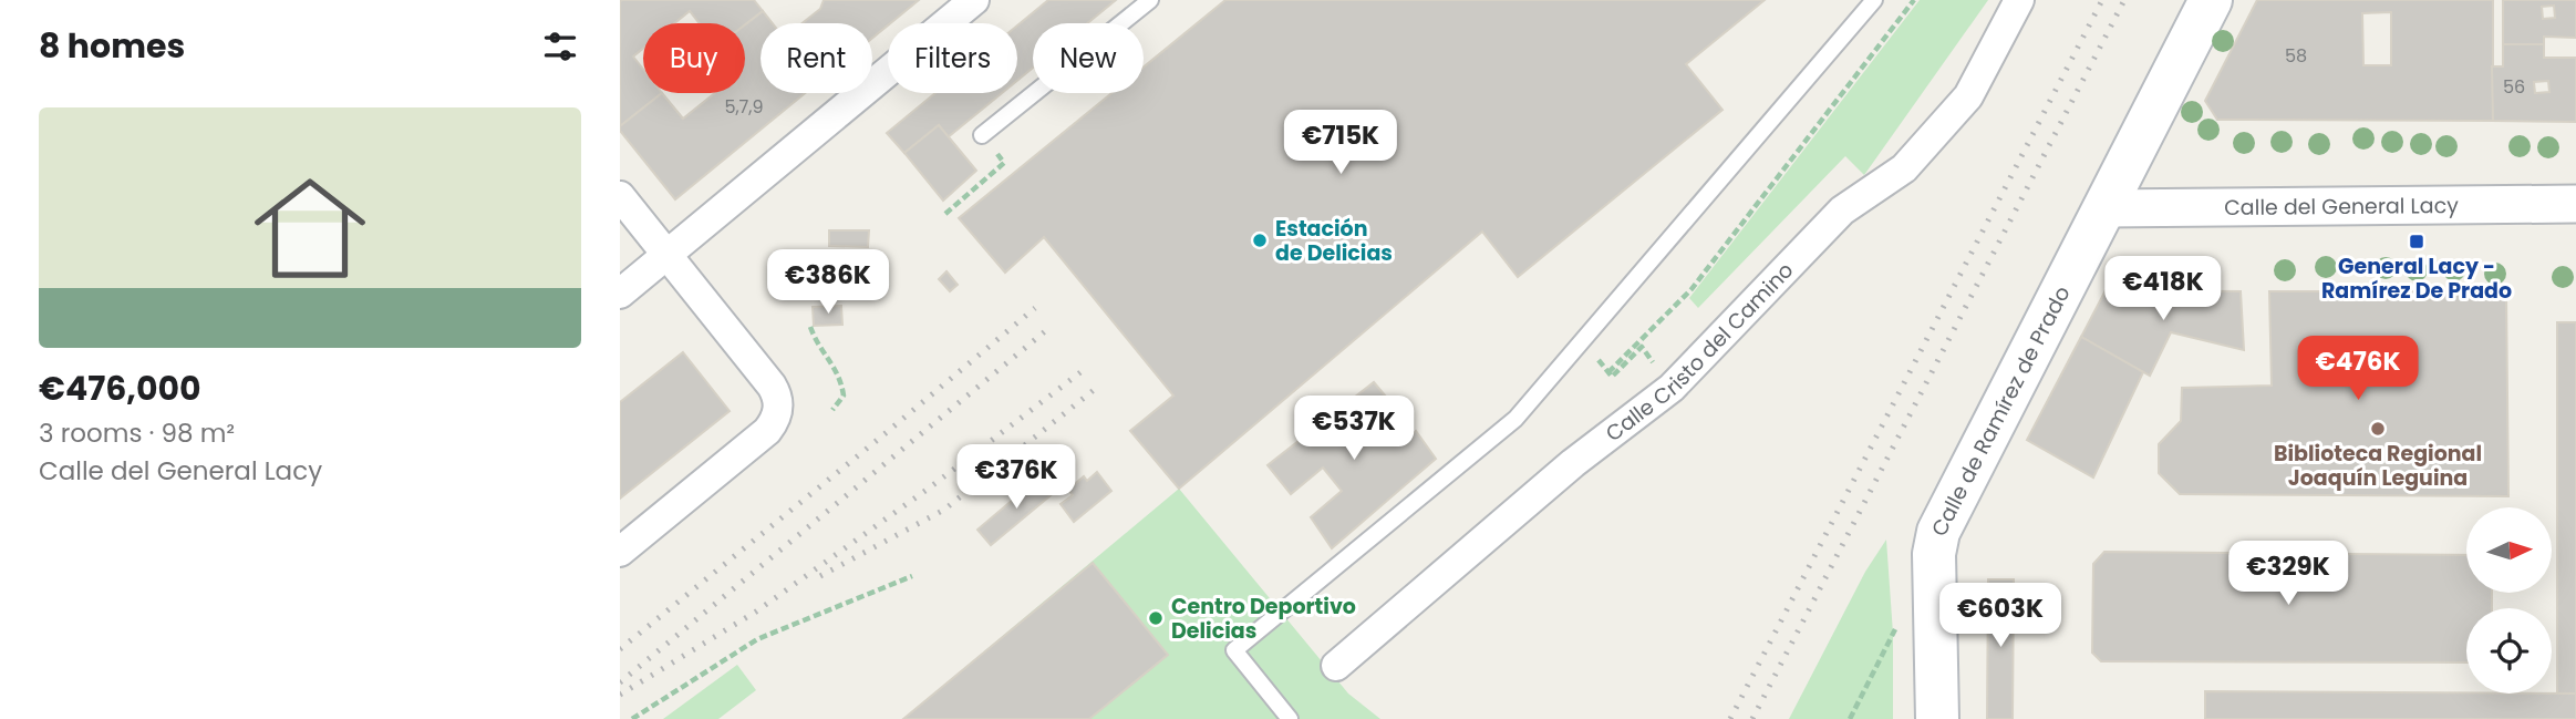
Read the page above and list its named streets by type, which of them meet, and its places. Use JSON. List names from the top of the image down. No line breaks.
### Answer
{"streets":{"main road":["Calle de Ramírez de Prado"],"street":["Calle del General Lacy","Calle Cristo del Camino"]},"crossings":[["Calle del General Lacy","Calle de Ramírez de Prado"]],"places":{"other":["Estación de Delicias","Biblioteca Regional Joaquín Leguina","Centro Deportivo Delicias"],"transit":["General Lacy - Ramírez De Prado"]},"house_numbers":["58","56","5,7,9"],"north":"right","page":{"heading":"8 homes","chip":["Buy","Rent","Filters","New"],"list":[{"name":"€476,000","note":"3 rooms · 98 m² · Calle del General Lacy"}],"price":["€715K","€386K","€418K","€476K","€537K","€376K","€329K","€603K"]}}
